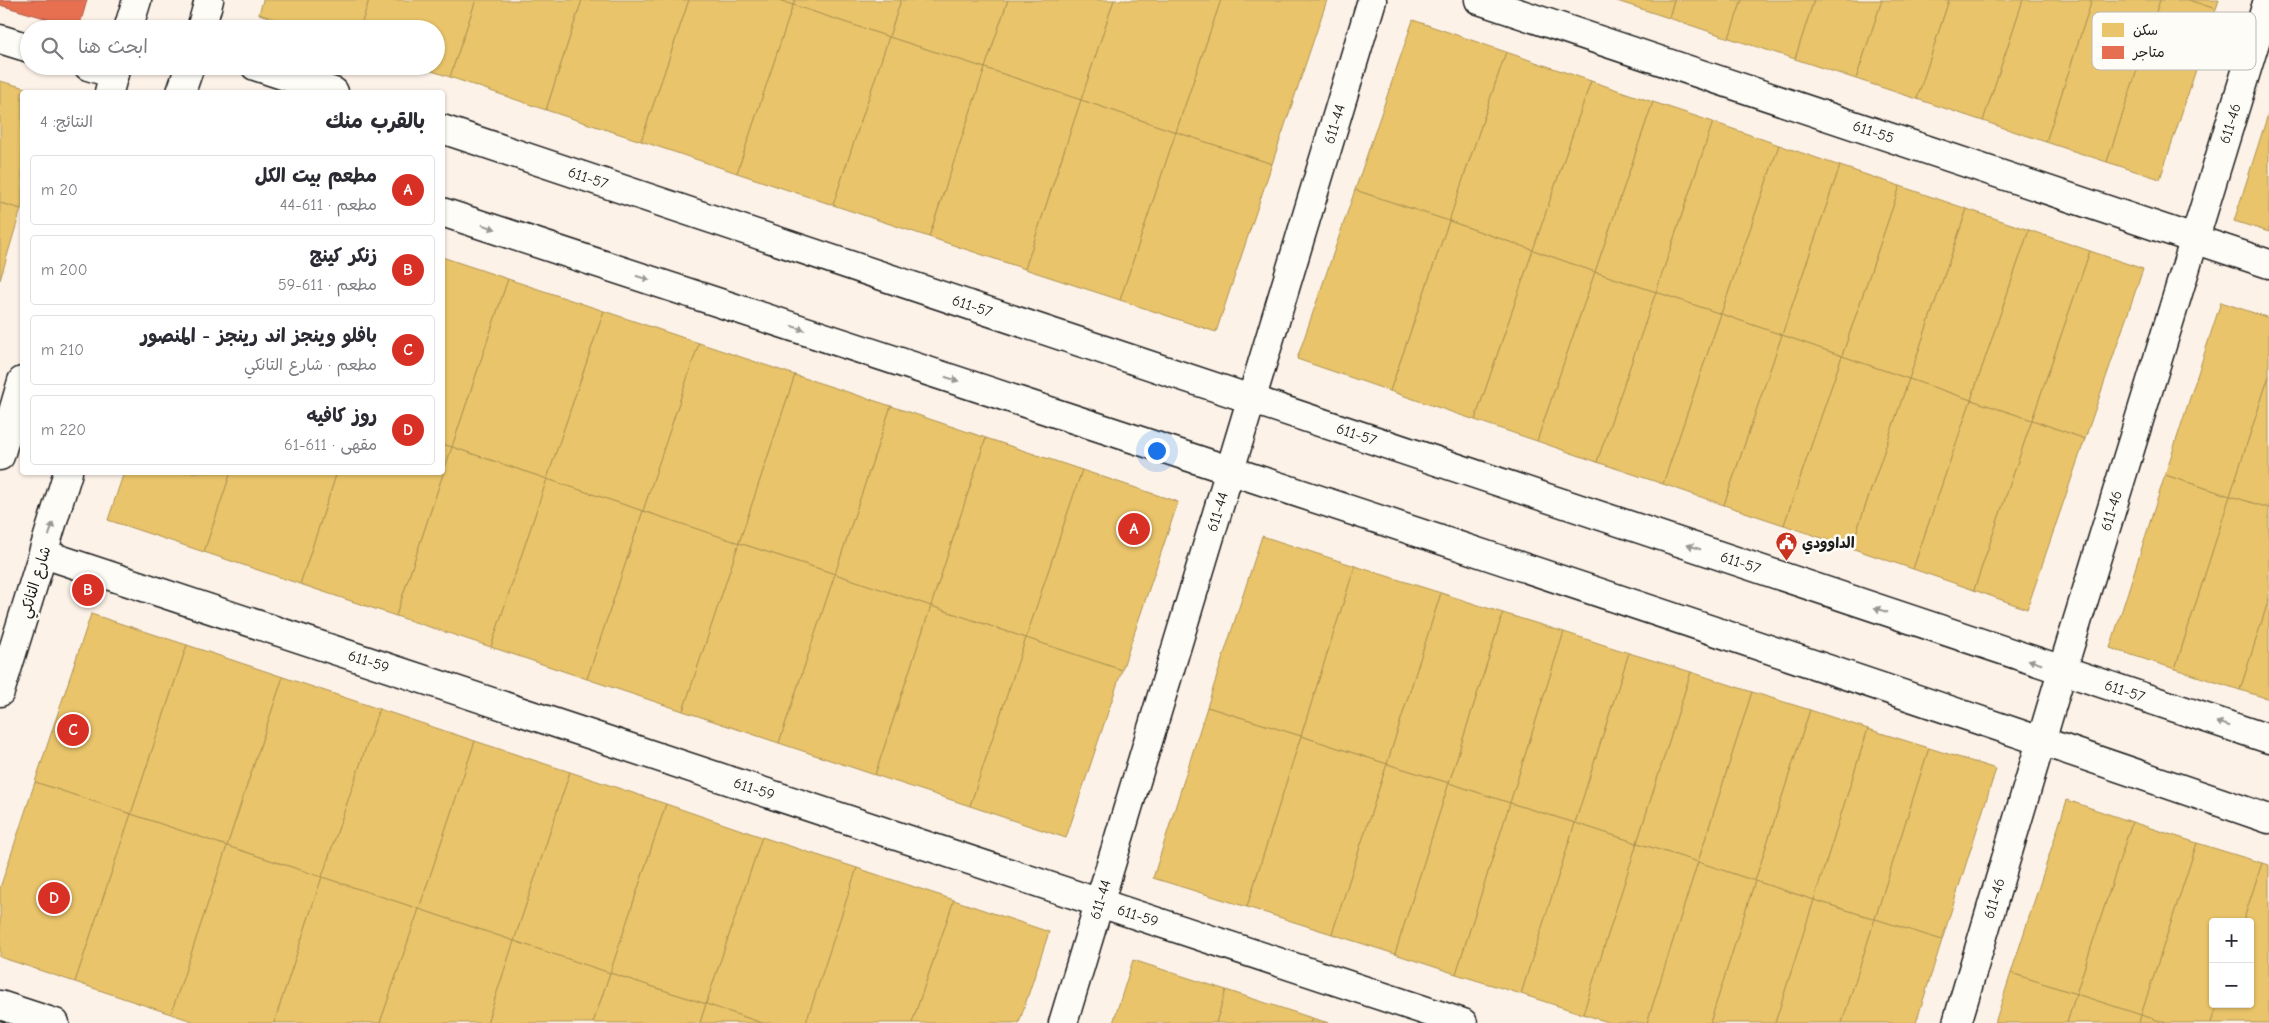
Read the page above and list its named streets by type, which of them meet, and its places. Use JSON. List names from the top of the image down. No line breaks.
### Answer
{"streets":{"street":["611-44","611-46","611-55","611-57","شارع التانكي","611-59"]},"crossings":[["611-44","611-57"],["611-44","611-59"],["611-46","611-55"],["611-46","611-57"],["شارع التانكي","611-59"]],"one_way":["شارع التانكي"],"places":{"public building":["الداوودي"]},"legend":["سكن","متاجر"],"page":{"search":"ابحث هنا","heading":["بالقرب منك","النتائج: 4"],"list":[{"mark":"A","name":"مطعم بيت الكل","note":"مطعم · 611-44","value":"20 m"},{"mark":"B","name":"زنكر كينج","note":"مطعم · 611-59","value":"200 m"},{"mark":"C","name":"بافلو وينجز اند رينجز - المنصور","note":"مطعم · شارع التانكي","value":"210 m"},{"mark":"D","name":"روز كافيه","note":"مقهى · 611-61","value":"220 m"}],"pins":["A","B","C","D"],"map_buttons":["+","−"]}}
